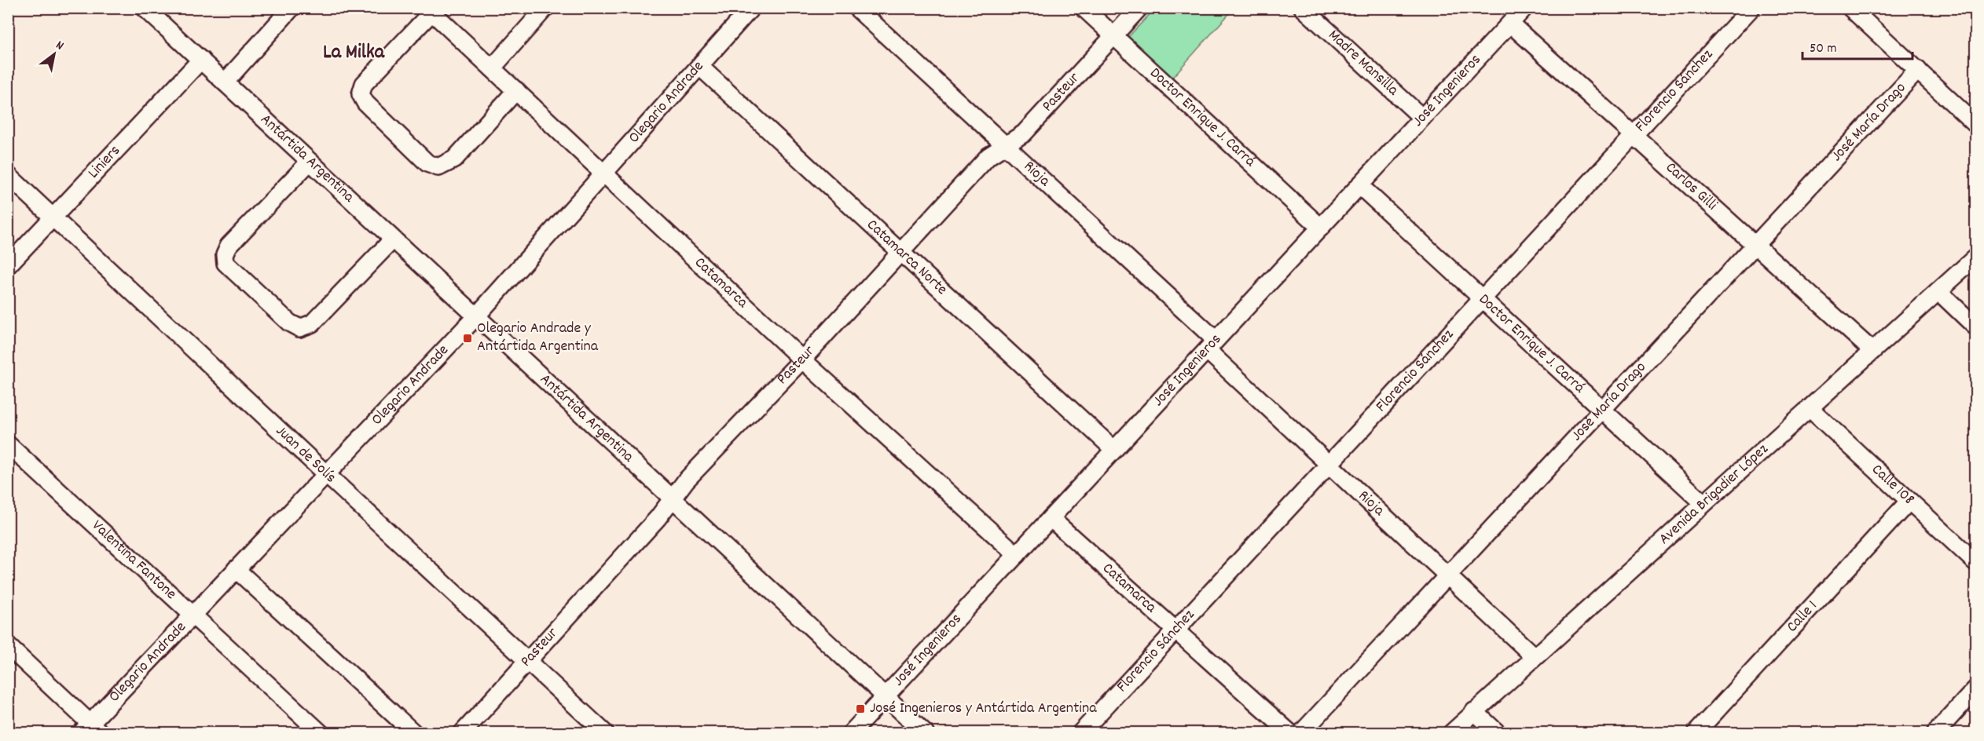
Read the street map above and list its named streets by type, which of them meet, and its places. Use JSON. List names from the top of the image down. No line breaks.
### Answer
{"streets":{"street":["Madre Mansilla","Florencio Sánchez","José Ingenieros","Pasteur","Olegario Andrade","Doctor Enrique J. Carrá","José María Drago","Antártida Argentina","Liniers","Rioja","Carlos Gilli","Catamarca Norte","Catamarca","Juan de Solís","Calle 108","Avenida Brigadier López","Valentina Fantone","Calle 1"]},"crossings":[["Madre Mansilla","José Ingenieros"],["Florencio Sánchez","Doctor Enrique J. Carrá"],["Florencio Sánchez","Rioja"],["Florencio Sánchez","Carlos Gilli"],["Florencio Sánchez","Catamarca"],["José Ingenieros","Doctor Enrique J. Carrá"],["José Ingenieros","Antártida Argentina"],["José Ingenieros","Rioja"],["José Ingenieros","Carlos Gilli"],["José Ingenieros","Catamarca Norte"],["José Ingenieros","Catamarca"],["Pasteur","Doctor Enrique J. Carrá"],["Pasteur","Antártida Argentina"],["Pasteur","Rioja"],["Pasteur","Catamarca Norte"],["Pasteur","Catamarca"],["Pasteur","Juan de Solís"],["Olegario Andrade","Antártida Argentina"],["Olegario Andrade","Catamarca Norte"],["Olegario Andrade","Catamarca"],["Olegario Andrade","Juan de Solís"],["Olegario Andrade","Valentina Fantone"],["Doctor Enrique J. Carrá","José María Drago"],["Doctor Enrique J. Carrá","Avenida Brigadier López"],["José María Drago","Rioja"],["José María Drago","Carlos Gilli"],["Antártida Argentina","Liniers"],["Liniers","Juan de Solís"],["Rioja","Avenida Brigadier López"],["Carlos Gilli","Avenida Brigadier López"],["Calle 108","Avenida Brigadier López"],["Calle 108","Calle 1"]],"districts":["La Milka"],"places":{"transit":["Olegario Andrade y Antártida Argentina","José Ingenieros y Antártida Argentina"]},"scale_bar":"50 m","north":"top right"}
